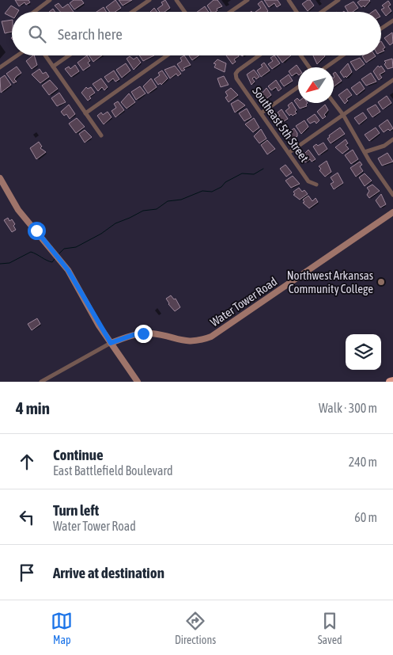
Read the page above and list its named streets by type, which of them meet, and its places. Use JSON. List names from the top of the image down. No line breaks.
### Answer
{"streets":{"street":["Southeast 5th Street","Water Tower Road"]},"places":["Northwest Arkansas Community College"],"north":"bottom left","page":{"search":"Search here","heading":["4 min","Walk · 300 m"],"list":[["Continue","East Battlefield Boulevard","240 m"],["Turn left","Water Tower Road","60 m"],"Arrive at destination"],"nav":["Map","Directions","Saved"]}}
